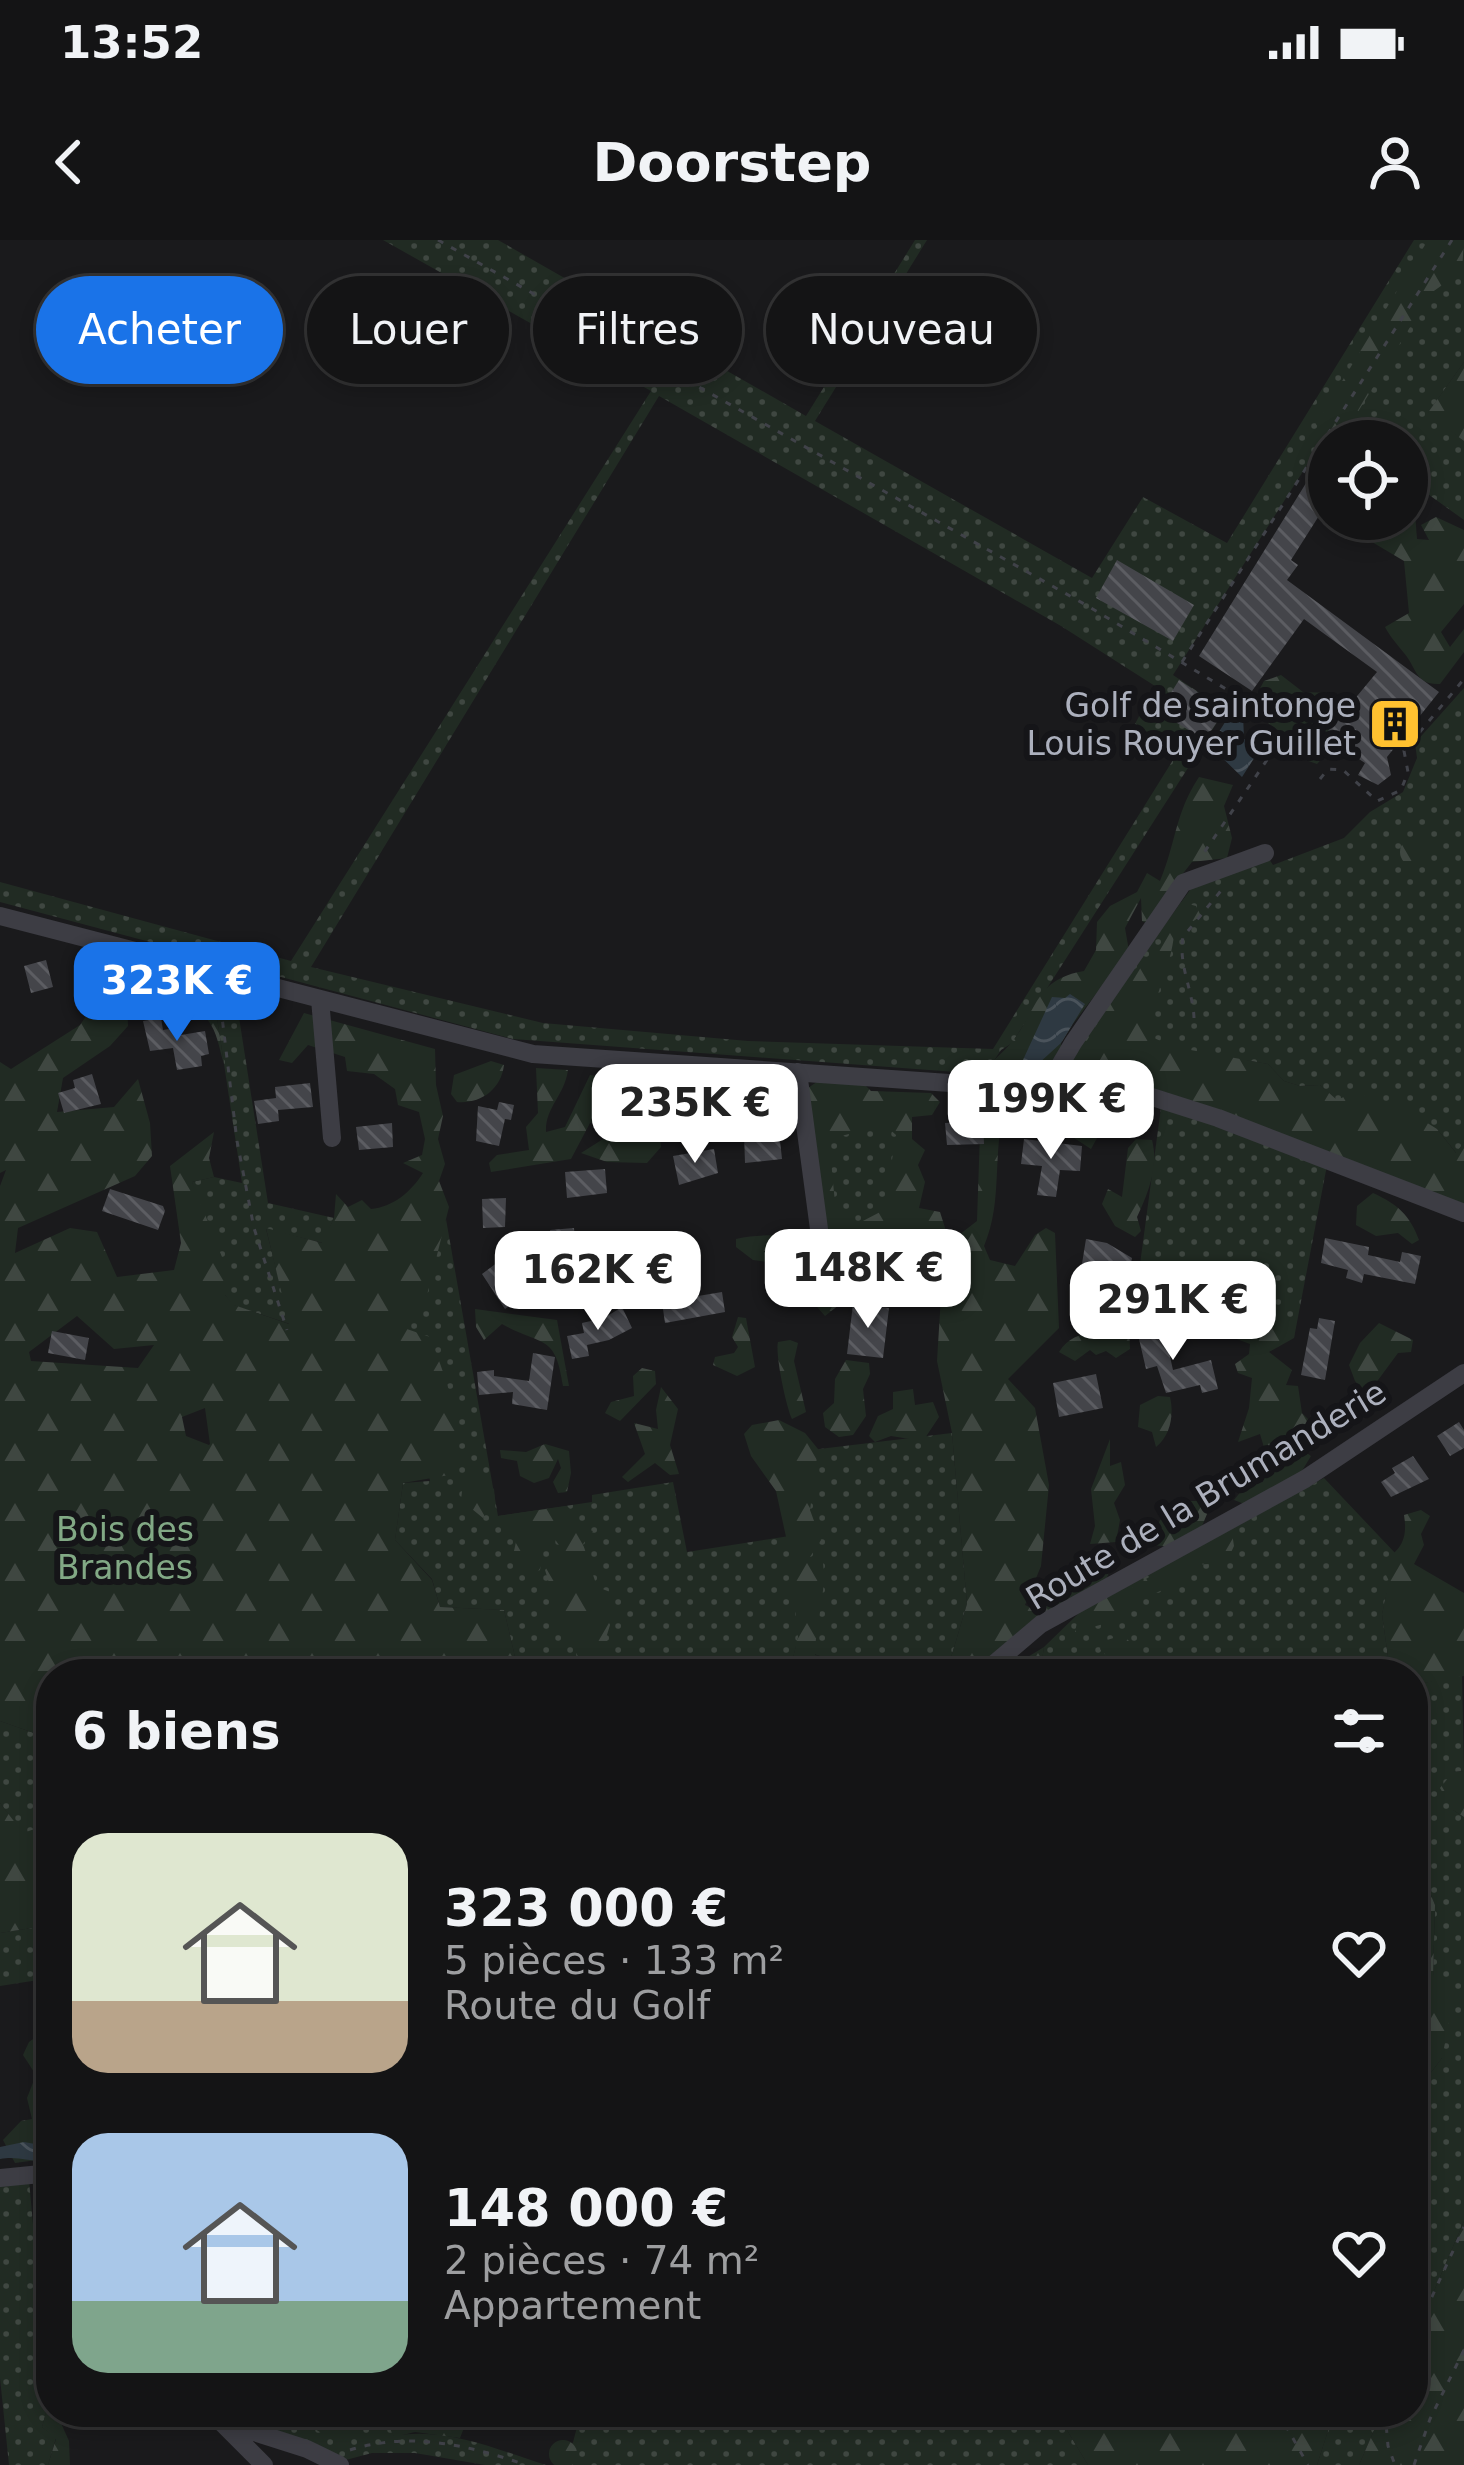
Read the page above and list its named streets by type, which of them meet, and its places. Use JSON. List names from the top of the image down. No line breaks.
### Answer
{"streets":{"street":["Route de la Brumanderie"]},"parks":["Bois des Brandes"],"places":{"building":["Golf de saintonge Louis Rouyer Guillet"]},"page":{"status":"13:52","header":"Doorstep","chip":["Acheter","Louer","Filtres","Nouveau"],"price":["323K €","199K €","235K €","148K €","162K €","291K €"],"heading":"6 biens","list":[{"name":"323 000 €","note":"5 pièces · 133 m² · Route du Golf"},{"name":"148 000 €","note":"2 pièces · 74 m² · Appartement"}]}}
